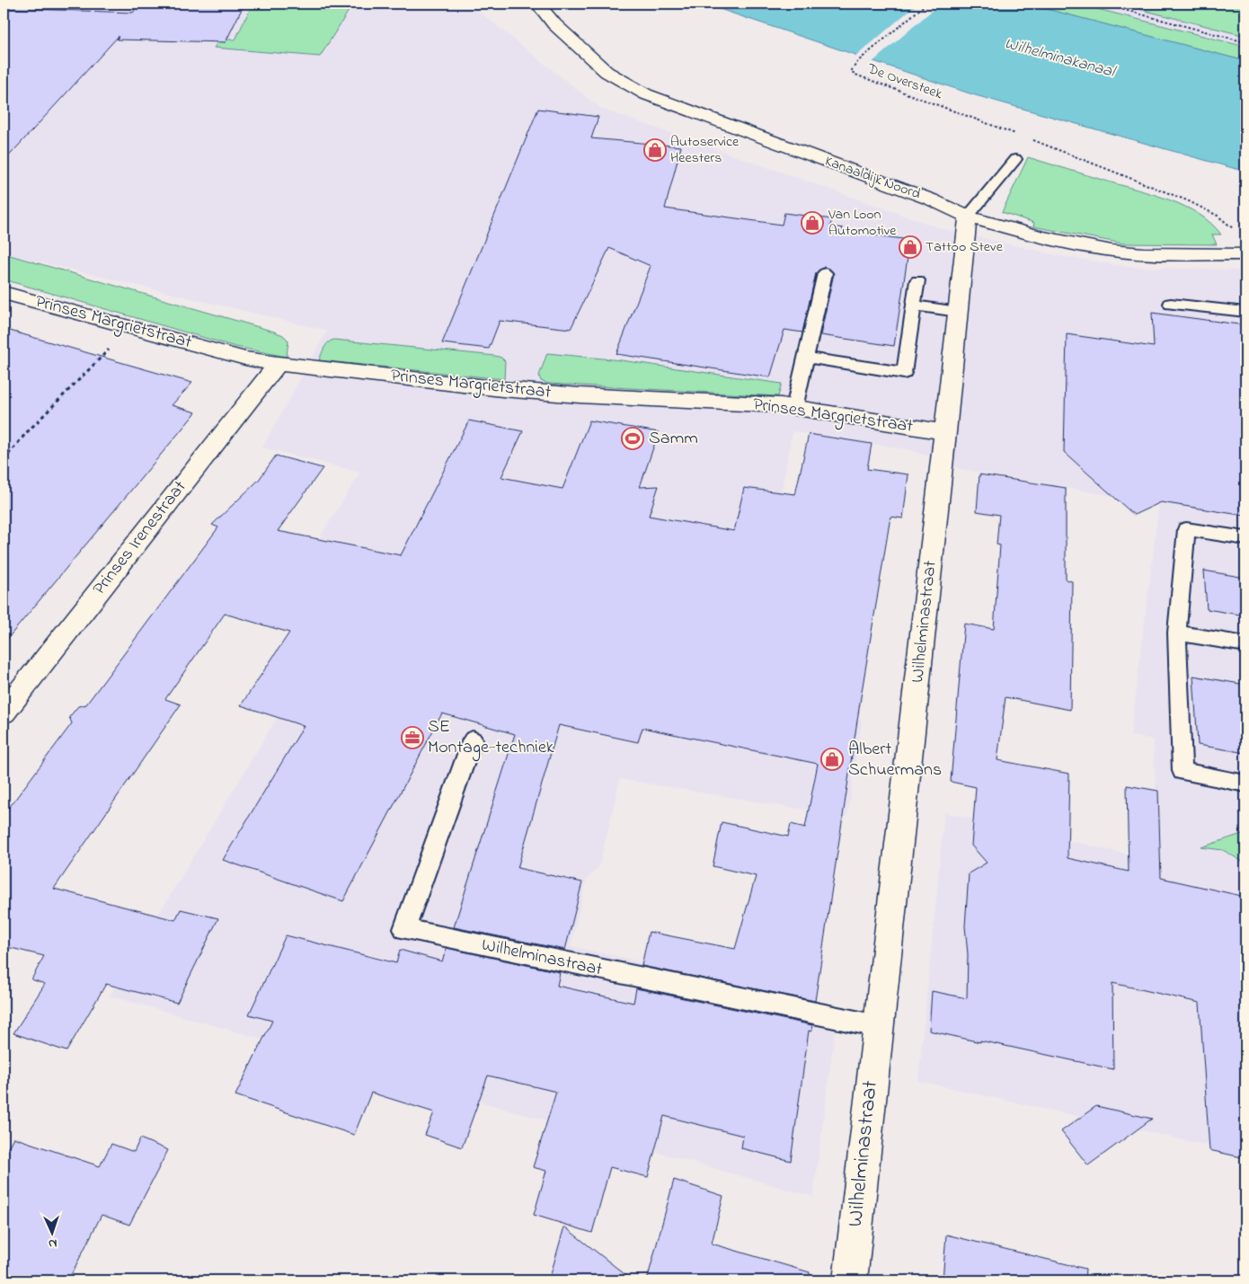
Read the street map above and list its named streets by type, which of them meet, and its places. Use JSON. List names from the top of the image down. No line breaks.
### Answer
{"streets":{"street":["Kanaaldijk Noord","Prinses Margrietstraat","Prinses Irenestraat","Wilhelminastraat"],"path":["De Oversteek"]},"crossings":[["Kanaaldijk Noord","Wilhelminastraat"],["Prinses Margrietstraat","Prinses Irenestraat"],["Prinses Margrietstraat","Wilhelminastraat"]],"water":["Wilhelminakanaal"],"places":{"shop":["Autoservice Heesters","Van Loon Automotive","Tattoo Steve","Albert Schuermans"],"sports":["Samm"],"office":["SE Montage-techniek"]},"north":"bottom"}
